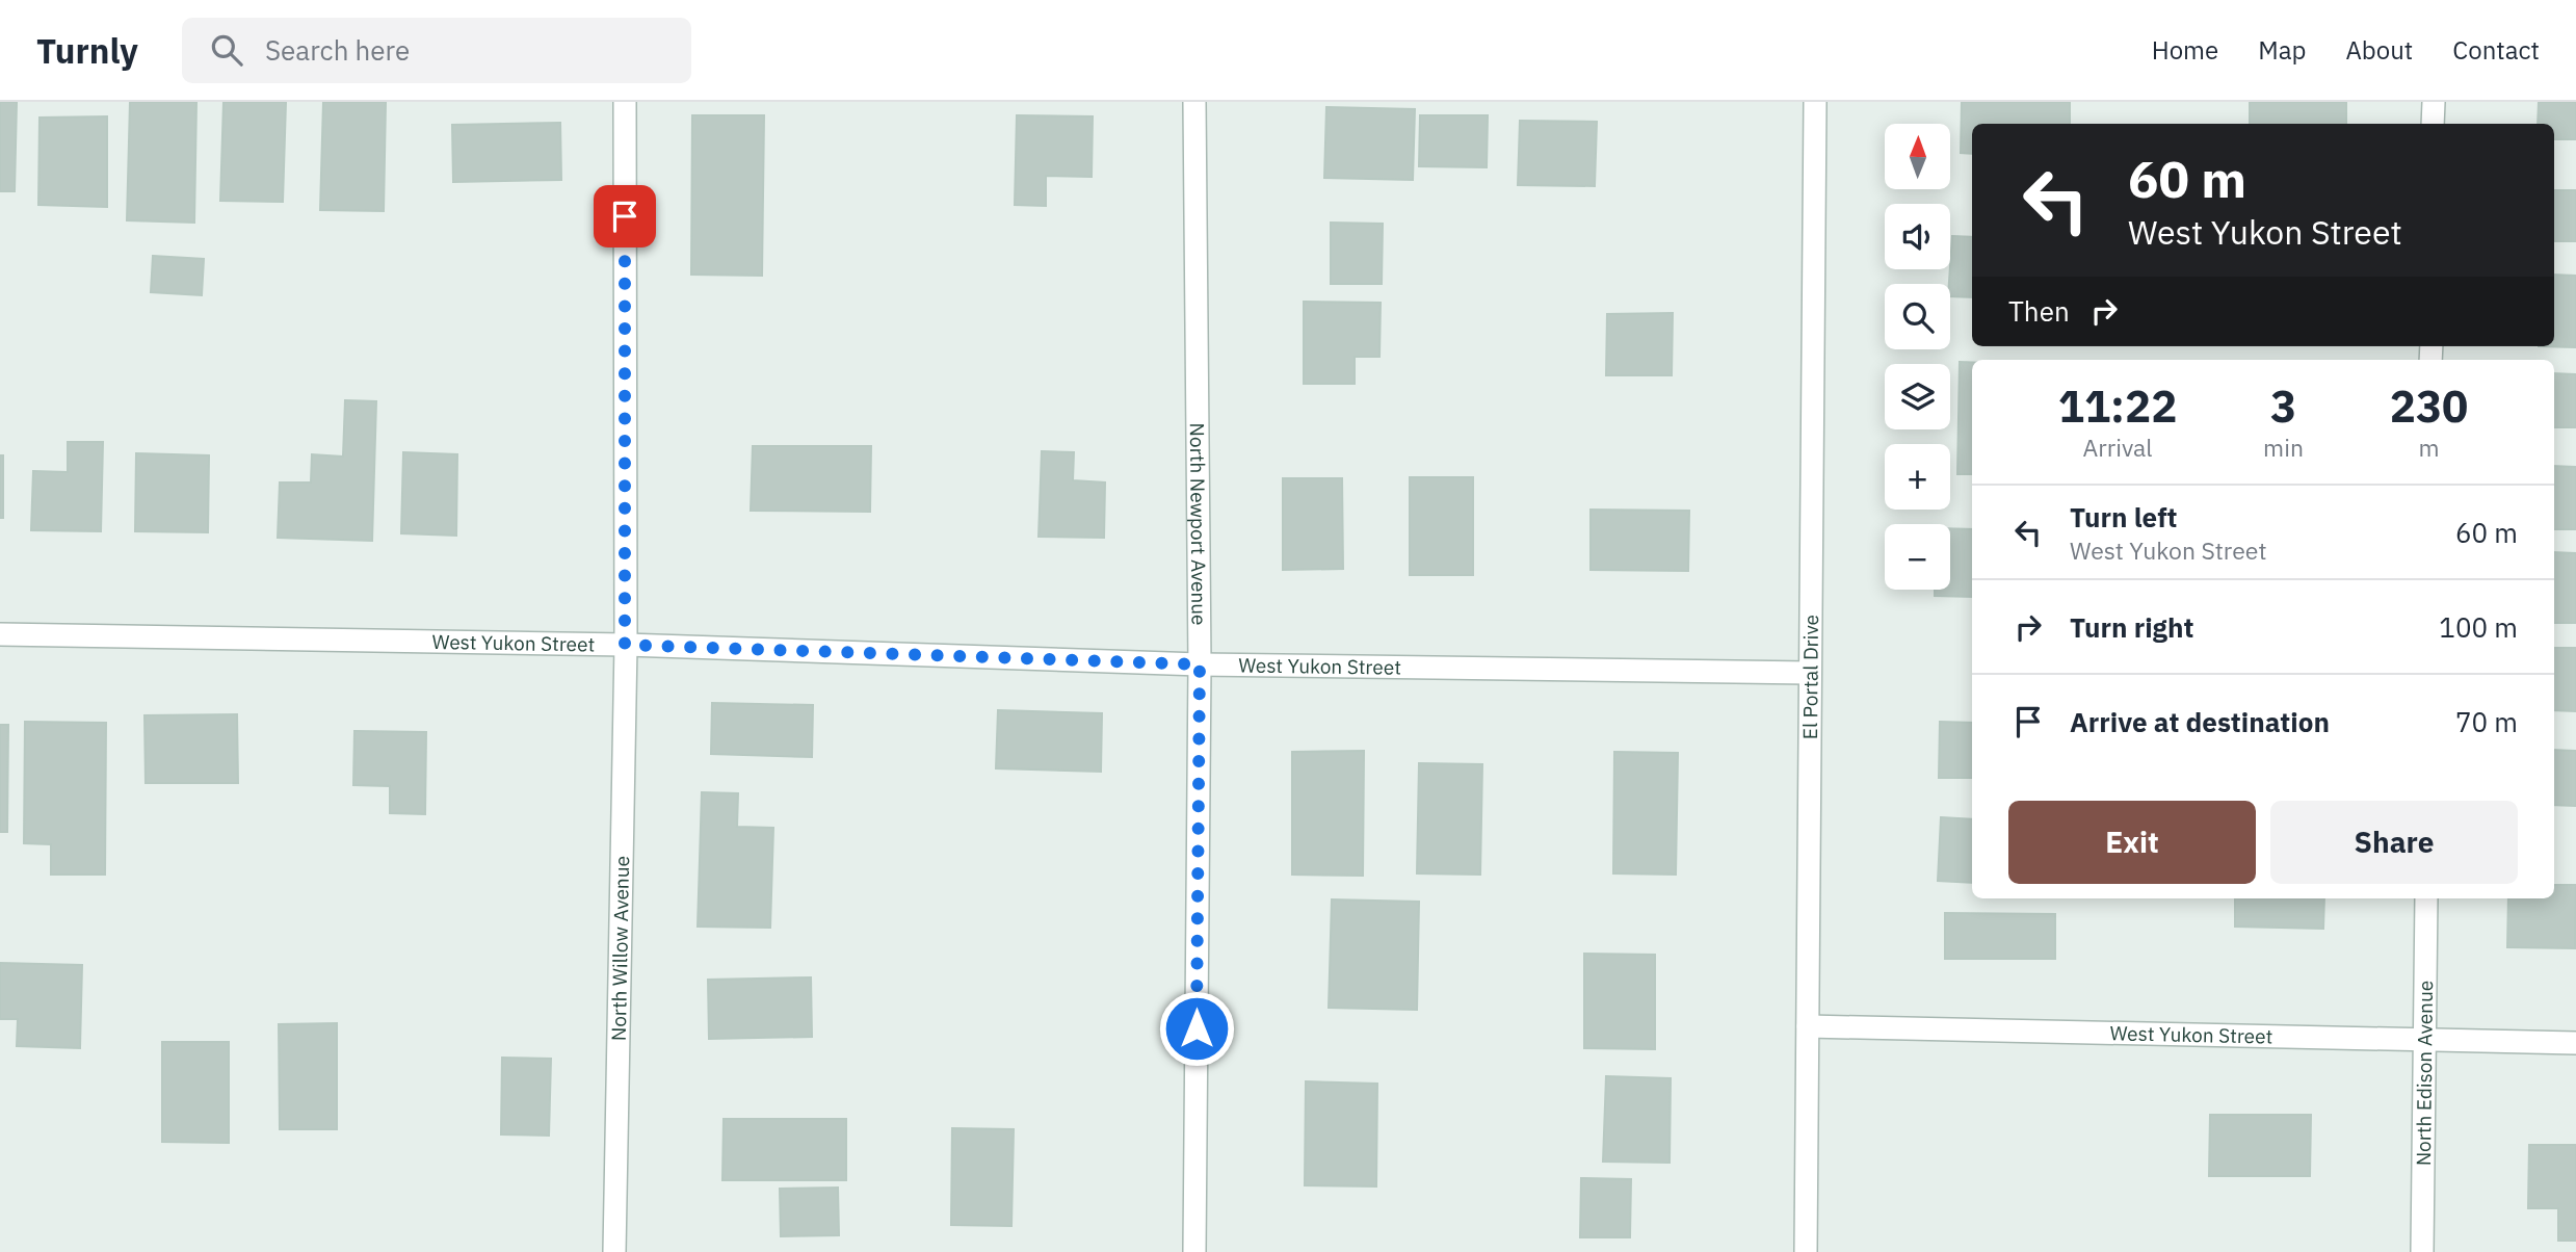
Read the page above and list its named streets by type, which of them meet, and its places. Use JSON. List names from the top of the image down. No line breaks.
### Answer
{"streets":{"street":["North Newport Avenue","West Yukon Street","El Portal Drive","North Willow Avenue","North Edison Avenue"]},"crossings":[["North Newport Avenue","West Yukon Street"],["West Yukon Street","El Portal Drive"],["West Yukon Street","North Willow Avenue"],["West Yukon Street","North Edison Avenue"]],"north":"top","page":{"header":"Turnly","search":"Search here","nav":["Home","Map","About","Contact"],"map_buttons":["+","−"],"turn":["60 m","West Yukon Street"],"then":"Then","eta":["11:22","Arrival","3","min","230","m"],"list":[{"name":"Turn left","note":"West Yukon Street","value":"60 m"},{"name":"Turn right","value":"100 m"},{"name":"Arrive at destination","value":"70 m"}],"buttons":["Exit","Share"]}}
